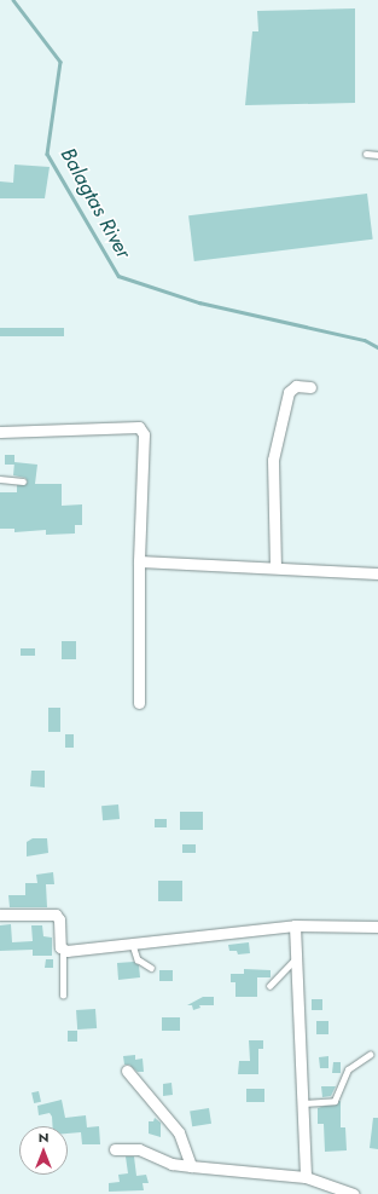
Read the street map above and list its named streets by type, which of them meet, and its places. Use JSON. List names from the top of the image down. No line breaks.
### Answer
{"water":["Balagtas River"],"north":"top"}
